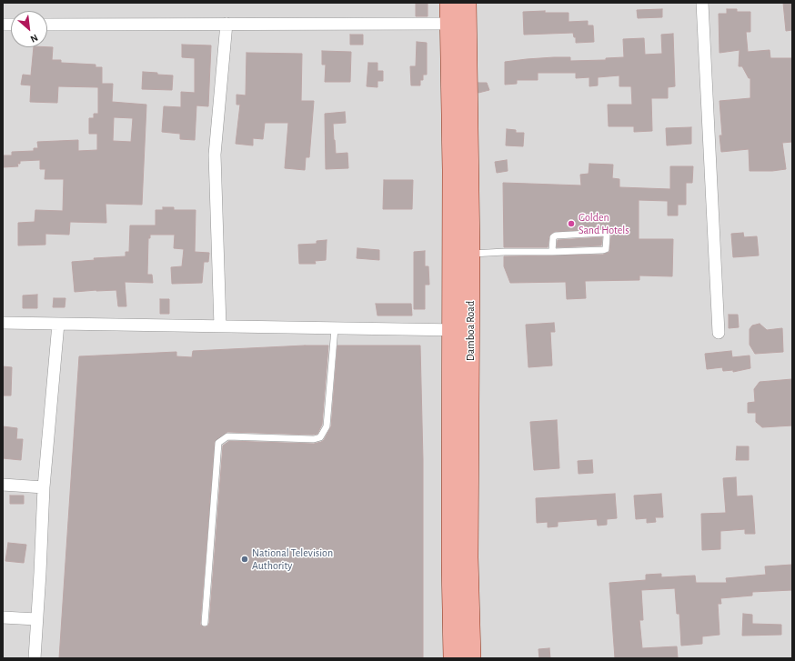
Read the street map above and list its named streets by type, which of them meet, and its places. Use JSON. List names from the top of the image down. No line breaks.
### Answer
{"streets":{"main road":["Damboa Road"]},"places":["Golden Sand Hotels","National Television Authority"],"north":"bottom right"}
